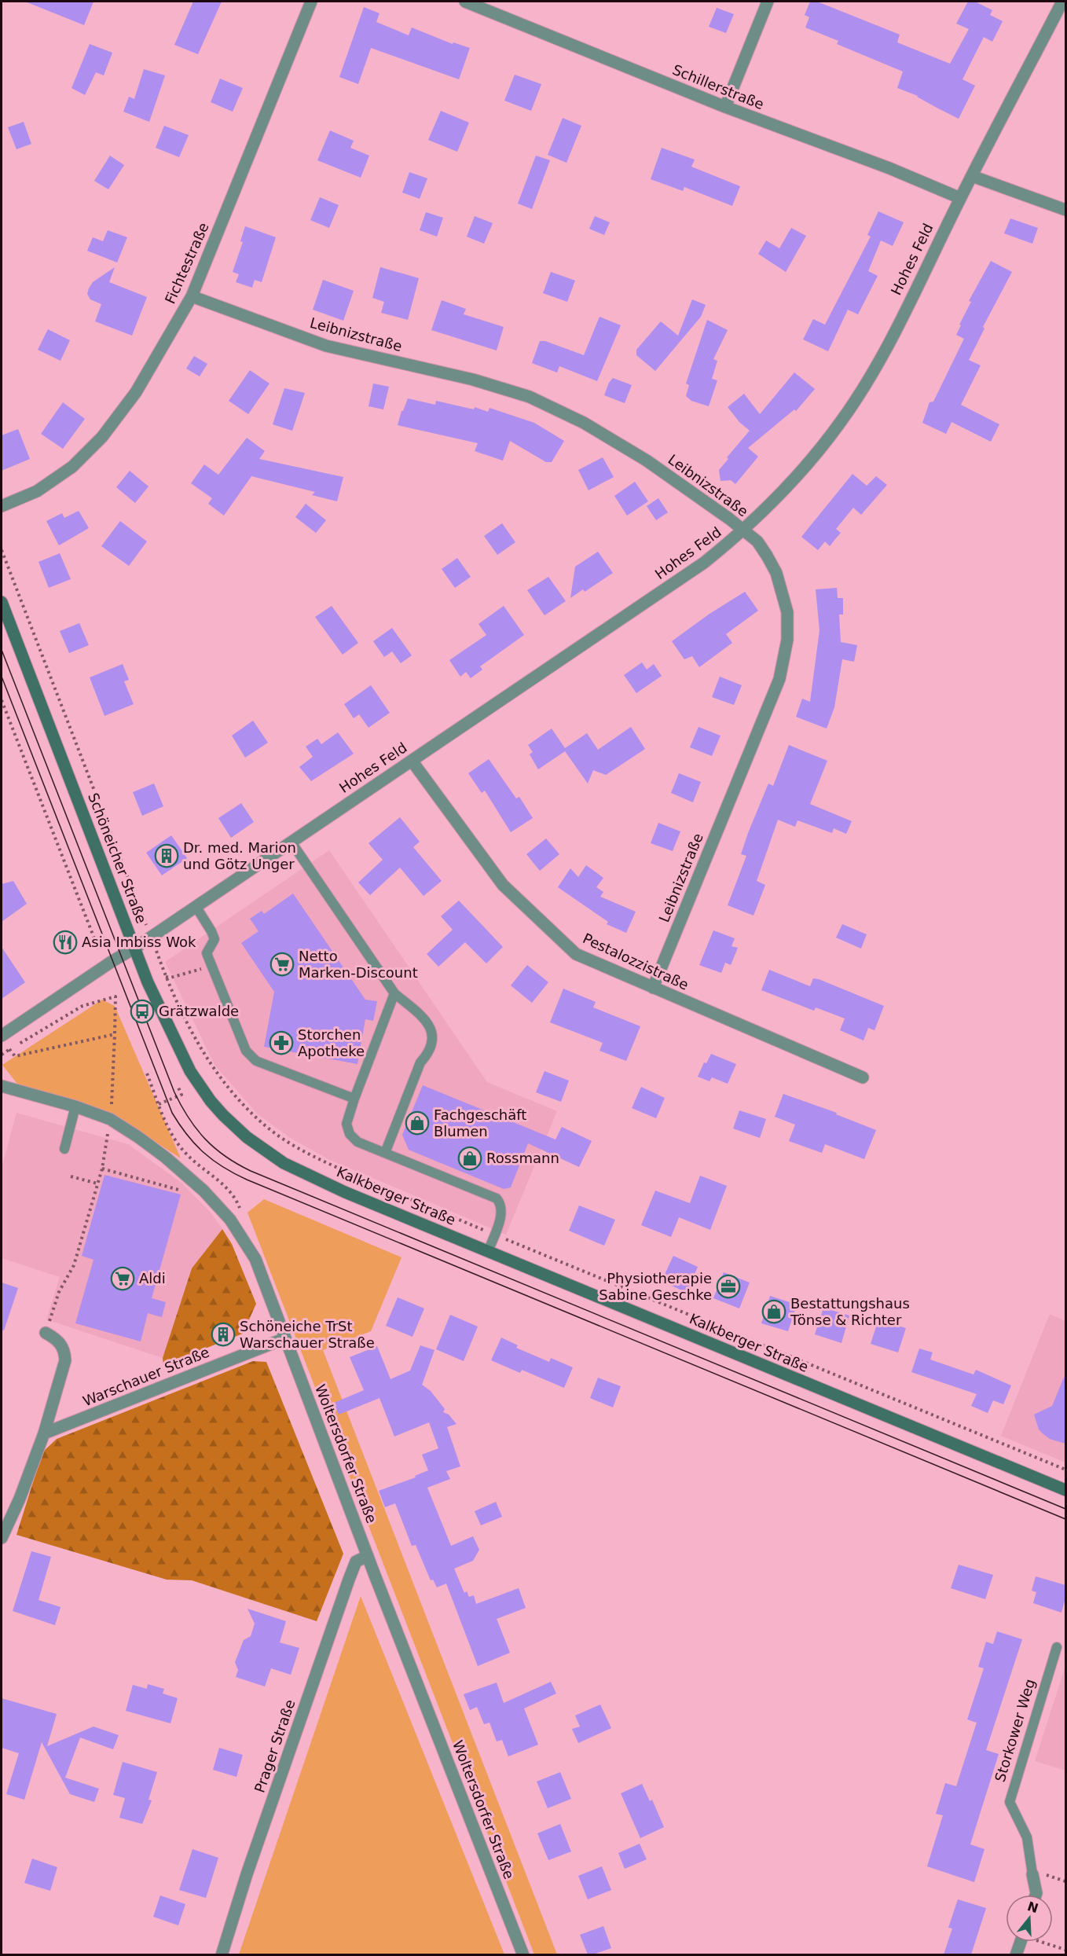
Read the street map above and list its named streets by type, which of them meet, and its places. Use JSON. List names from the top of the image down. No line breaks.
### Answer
{"streets":{"main road":["Schöneicher Straße","Kalkberger Straße"],"street":["Schillerstraße","Hohes Feld","Fichtestraße","Leibnizstraße","Pestalozzistraße","Warschauer Straße","Woltersdorfer Straße","Storkower Weg","Prager Straße"]},"crossings":[["Schillerstraße","Hohes Feld"],["Hohes Feld","Leibnizstraße"],["Hohes Feld","Schöneicher Straße"],["Hohes Feld","Pestalozzistraße"],["Fichtestraße","Leibnizstraße"],["Leibnizstraße","Pestalozzistraße"],["Schöneicher Straße","Kalkberger Straße"],["Warschauer Straße","Woltersdorfer Straße"],["Woltersdorfer Straße","Prager Straße"]],"places":{"building":["Dr. med. Marion und Götz Unger","Schöneiche TrSt Warschauer Straße"],"restaurant":["Asia Imbiss Wok"],"supermarket":["Netto Marken-Discount","Aldi"],"bus stop":["Grätzwalde"],"pharmacy":["Storchen Apotheke"],"shop":["Fachgeschäft Blumen","Rossmann","Bestattungshaus Tönse & Richter"],"office":["Physiotherapie Sabine Geschke"]},"north":"top"}
